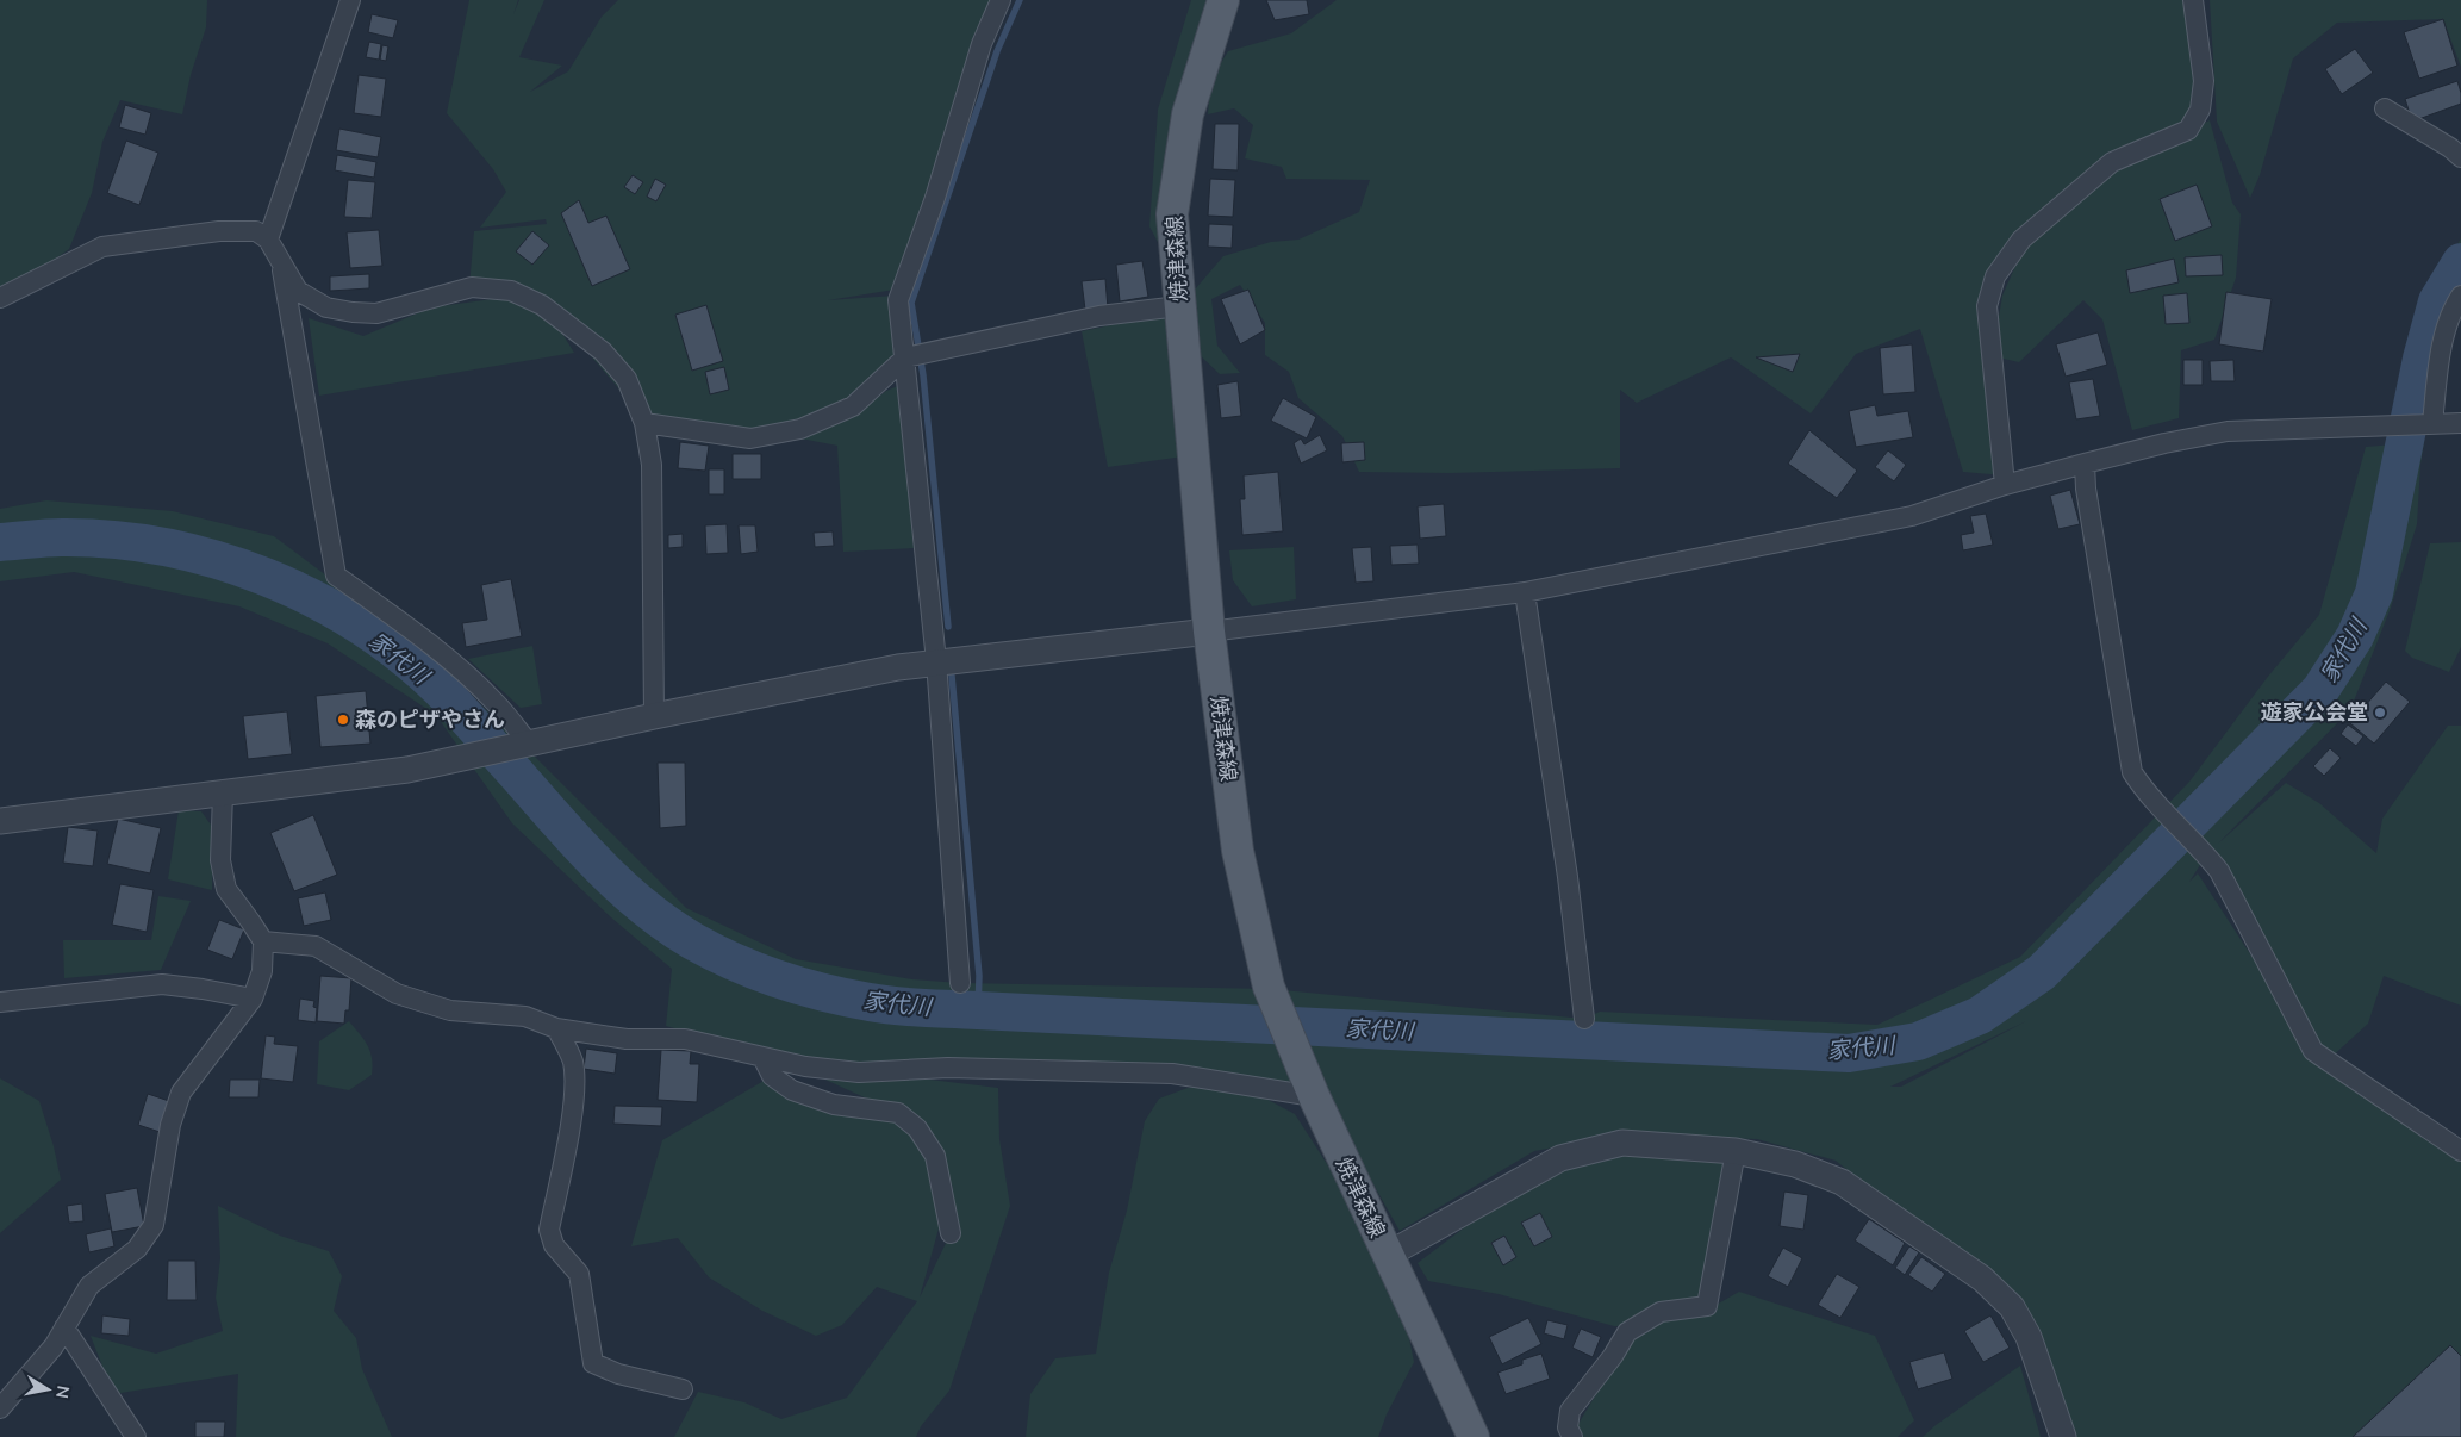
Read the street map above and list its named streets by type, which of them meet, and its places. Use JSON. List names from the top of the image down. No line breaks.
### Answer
{"streets":{"main road":["焼津森線"]},"water":["家代川"],"places":["遊家公会堂","森のピザやさん"],"north":"right"}
